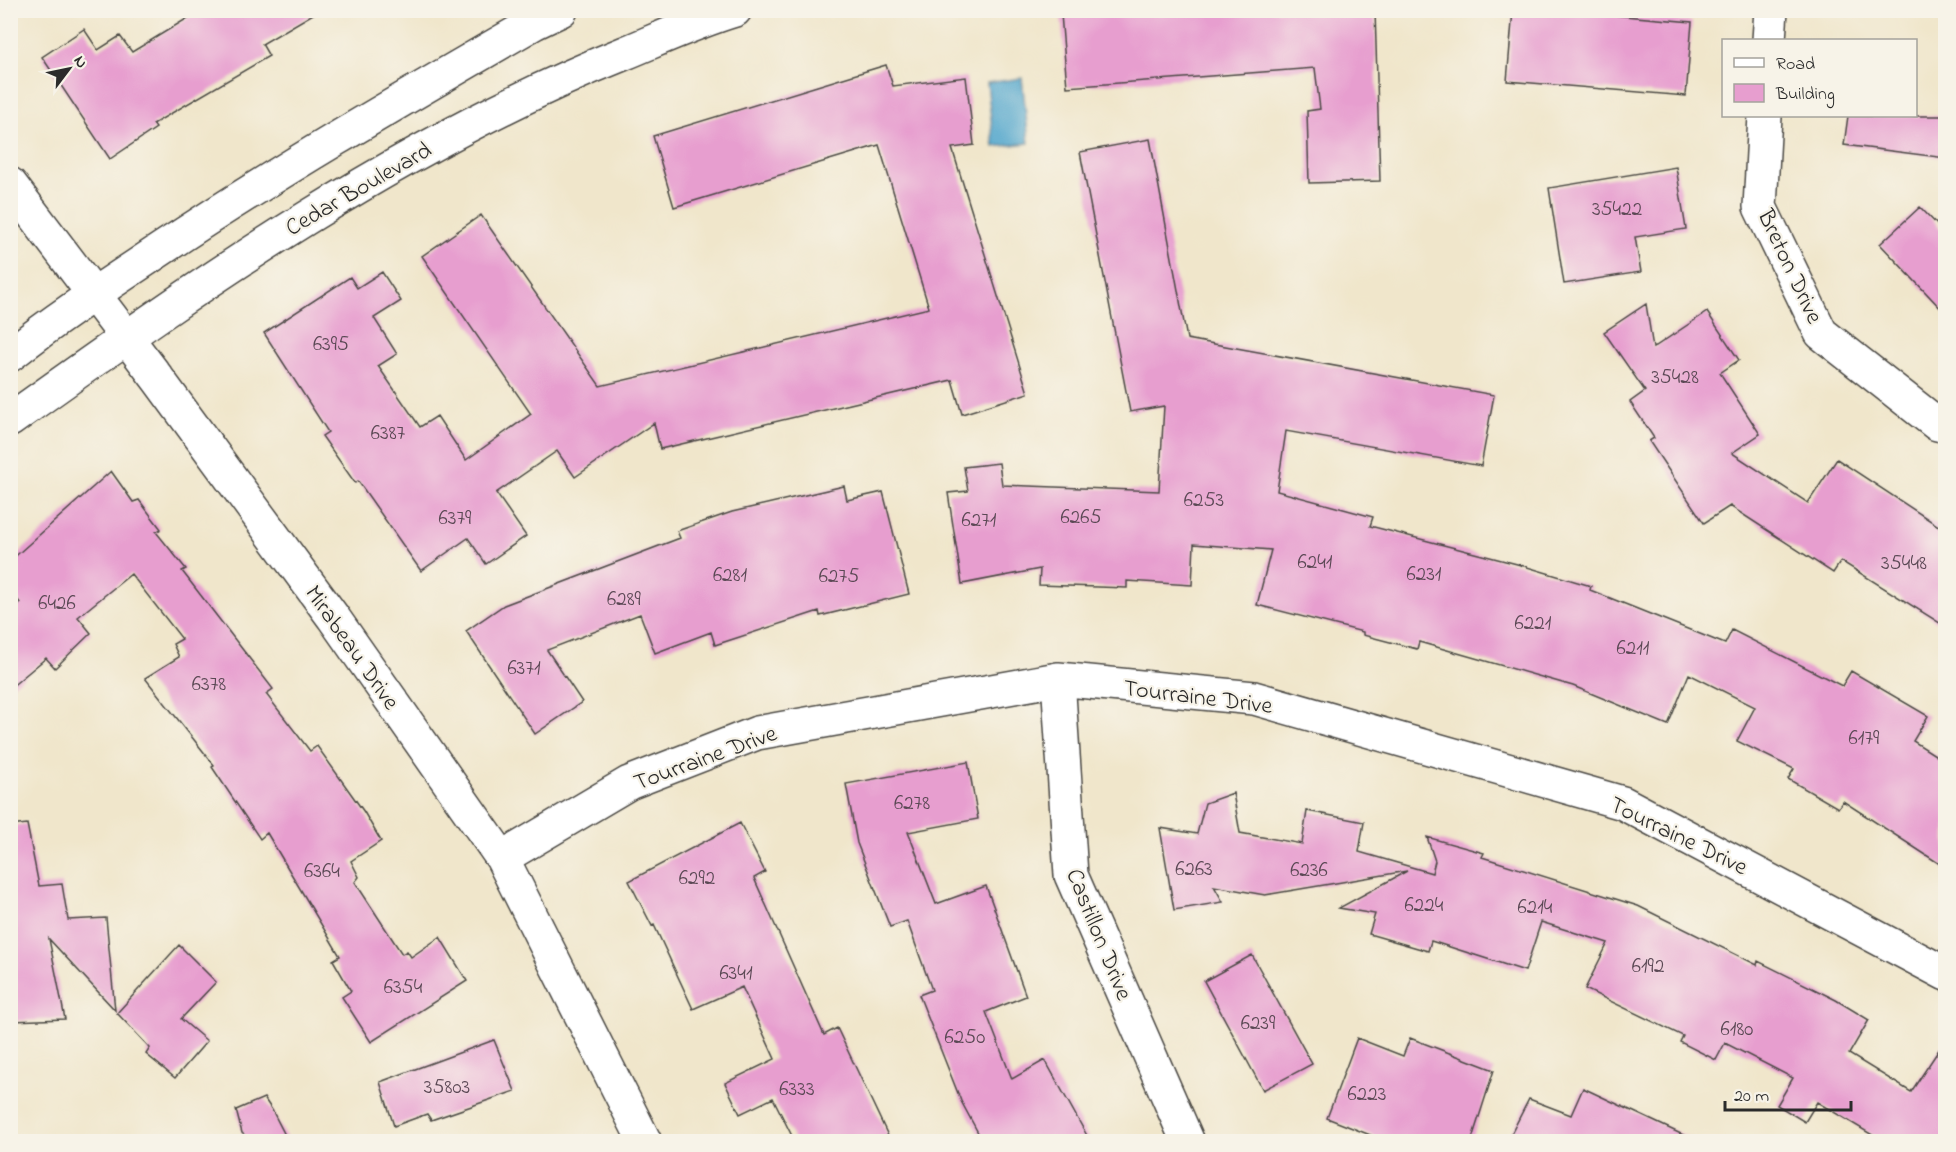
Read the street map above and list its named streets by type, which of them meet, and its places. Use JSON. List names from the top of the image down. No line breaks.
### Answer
{"streets":{"street":["Cedar Boulevard","Breton Drive","Mirabeau Drive","Tourraine Drive","Castillon Drive"]},"crossings":[["Cedar Boulevard","Mirabeau Drive"],["Mirabeau Drive","Tourraine Drive"],["Tourraine Drive","Castillon Drive"]],"house_numbers":["35422","6395","35428","6387","6253","6265","6379","6271","6241","35448","6231","6281","6275","6289","6426","6221","6211","6371","6378","6179","6278","6263","6236","6364","6292","6224","6214","6192","6341","6354","6239","6180","6250","35803","6333","6223"],"legend":["Road","Building"],"scale_bar":"20 m","north":"top right"}
